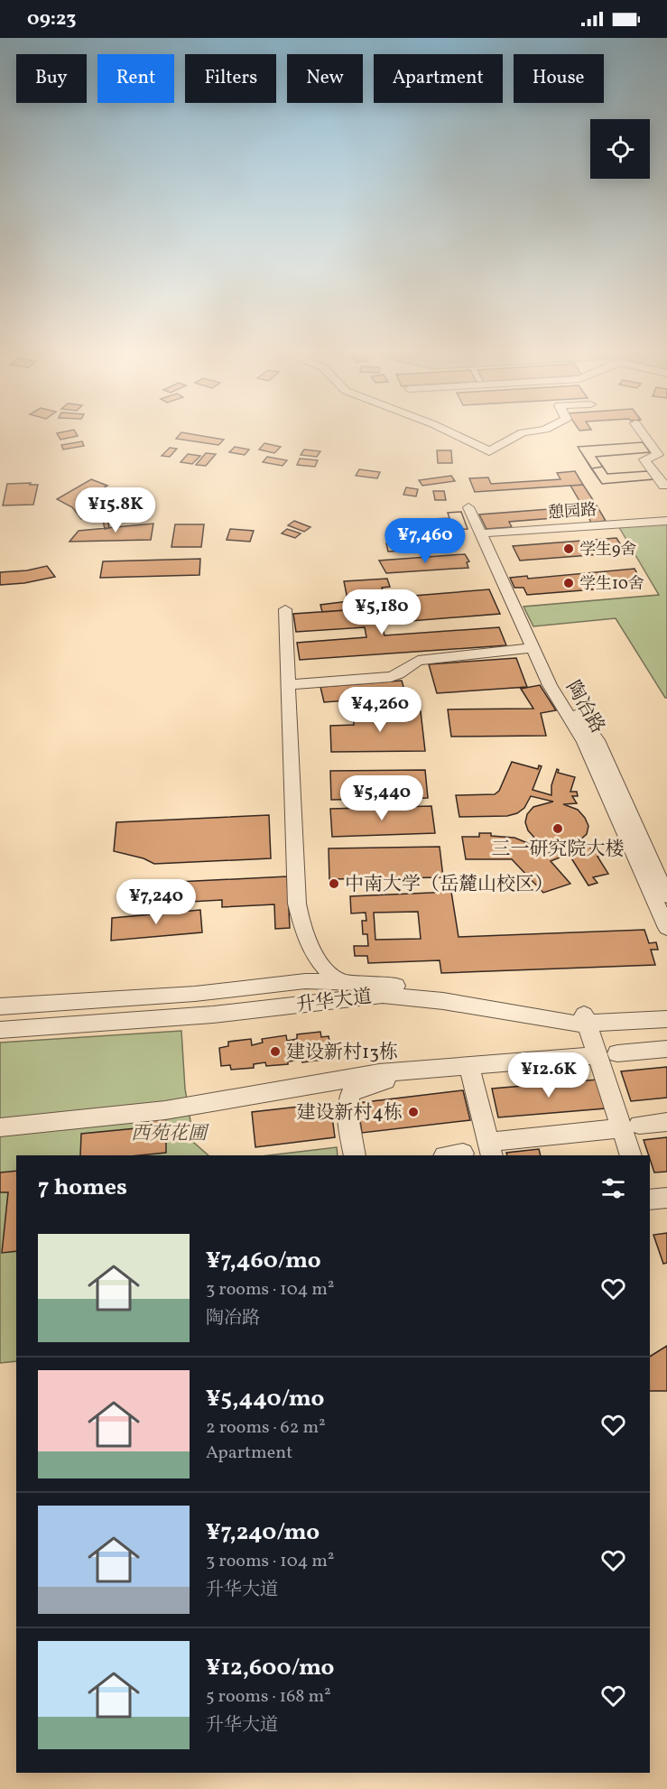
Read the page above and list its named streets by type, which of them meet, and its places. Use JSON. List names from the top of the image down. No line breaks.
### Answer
{"streets":{"street":["憩园路","陶冶路","升华大道"]},"crossings":[["憩园路","陶冶路"]],"parks":["西苑花圃"],"places":["学生9舍","学生10舍","三一研究院大楼","中南大学（岳麓山校区）","建设新村13栋","建设新村4栋"],"page":{"status":"09:23","chip":["Buy","Rent","Filters","New","Apartment","House"],"price":["¥15.8K","¥7,460","¥5,180","¥4,260","¥5,440","¥7,240","¥12.6K"],"heading":"7 homes","list":[{"name":"¥7,460/mo","note":"3 rooms · 104 m² · 陶冶路"},{"name":"¥5,440/mo","note":"2 rooms · 62 m² · Apartment"},{"name":"¥7,240/mo","note":"3 rooms · 104 m² · 升华大道"},{"name":"¥12,600/mo","note":"5 rooms · 168 m² · 升华大道"}]}}
